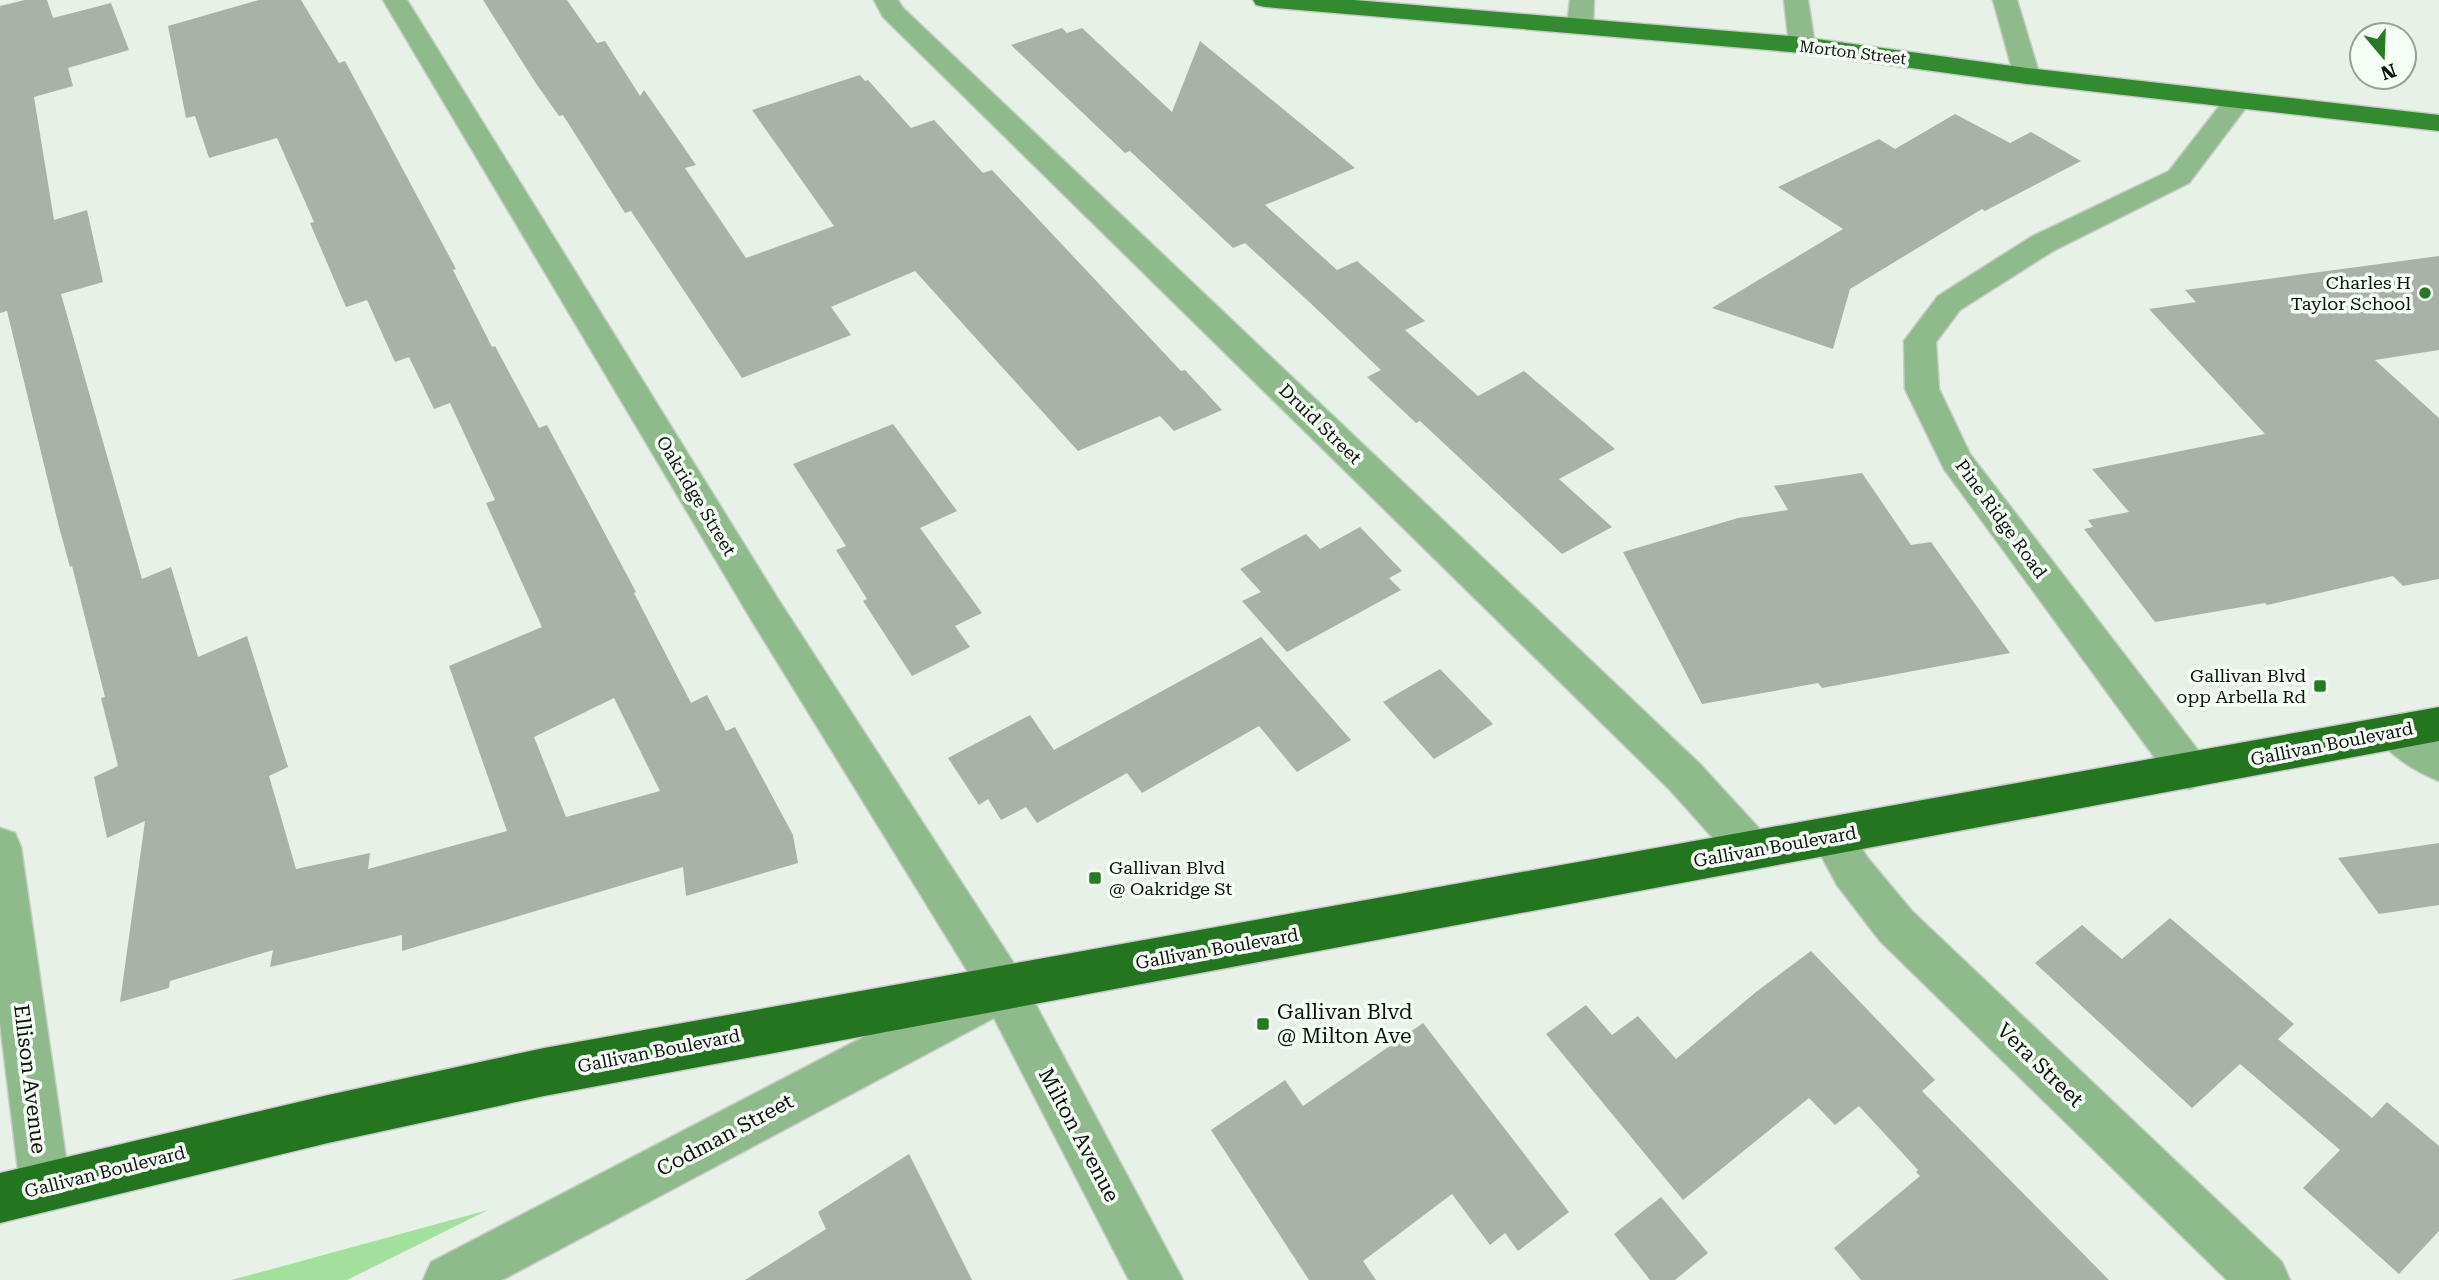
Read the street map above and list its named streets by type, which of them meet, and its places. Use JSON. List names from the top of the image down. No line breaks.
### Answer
{"streets":{"highway":["Gallivan Boulevard"],"main road":["Morton Street"],"street":["Druid Street","Oakridge Street","Pine Ridge Road","Vera Street","Ellison Avenue","Codman Street","Milton Avenue"]},"crossings":[["Morton Street","Pine Ridge Road"],["Druid Street","Gallivan Boulevard"],["Oakridge Street","Gallivan Boulevard"],["Oakridge Street","Codman Street"],["Oakridge Street","Milton Avenue"],["Pine Ridge Road","Gallivan Boulevard"],["Gallivan Boulevard","Vera Street"],["Gallivan Boulevard","Ellison Avenue"],["Gallivan Boulevard","Codman Street"],["Gallivan Boulevard","Milton Avenue"],["Codman Street","Milton Avenue"]],"places":{"other":["Charles H Taylor School"],"transit":["Gallivan Blvd opp Arbella Rd","Gallivan Blvd @ Oakridge St","Gallivan Blvd @ Milton Ave"]},"north":"bottom"}
